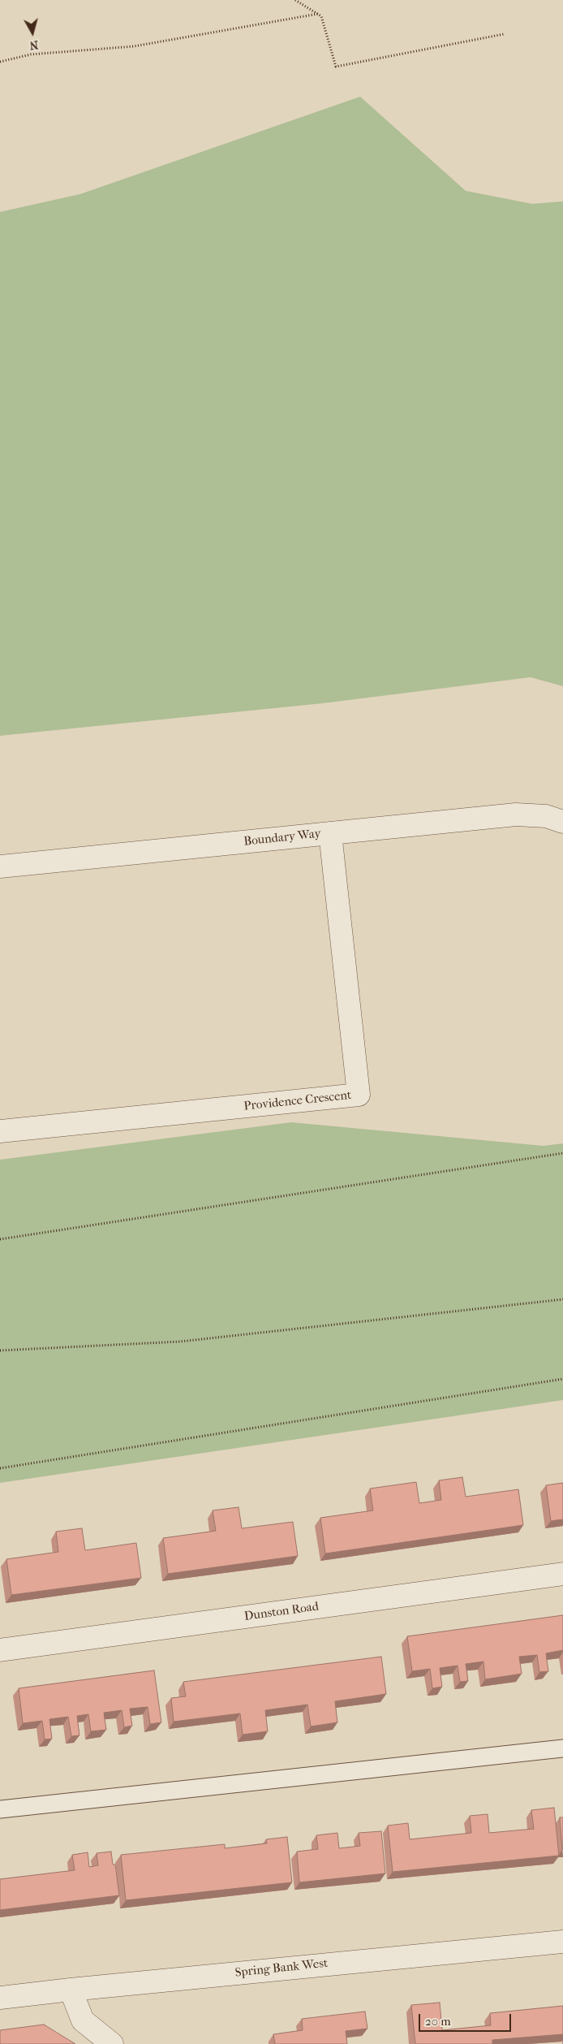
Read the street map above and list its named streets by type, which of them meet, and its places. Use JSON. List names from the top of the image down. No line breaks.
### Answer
{"streets":{"street":["Boundary Way","Providence Crescent","Dunston Road","Spring Bank West"]},"crossings":[["Boundary Way","Providence Crescent"]],"scale_bar":"20 m","north":"bottom"}
